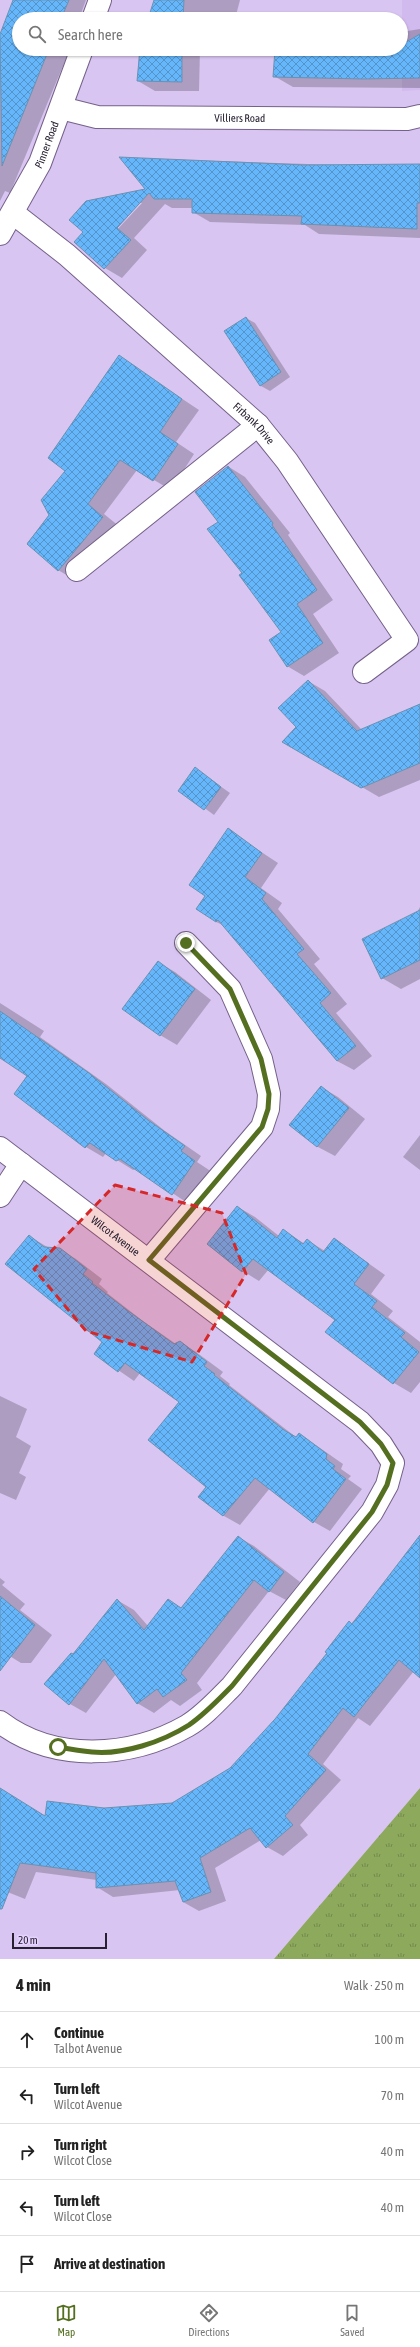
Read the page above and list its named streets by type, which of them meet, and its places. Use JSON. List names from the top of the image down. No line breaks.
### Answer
{"streets":{"street":["Villiers Road","Pinner Road","Firbank Drive","Wilcot Avenue"]},"crossings":[["Villiers Road","Pinner Road"],["Pinner Road","Firbank Drive"]],"scale_bar":"20 m","page":{"search":"Search here","scale":"20 m","heading":["4 min","Walk · 250 m"],"list":[["Continue","Talbot Avenue","100 m"],["Turn left","Wilcot Avenue","70 m"],["Turn right","Wilcot Close","40 m"],["Turn left","Wilcot Close","40 m"],"Arrive at destination"],"nav":["Map","Directions","Saved"]}}
